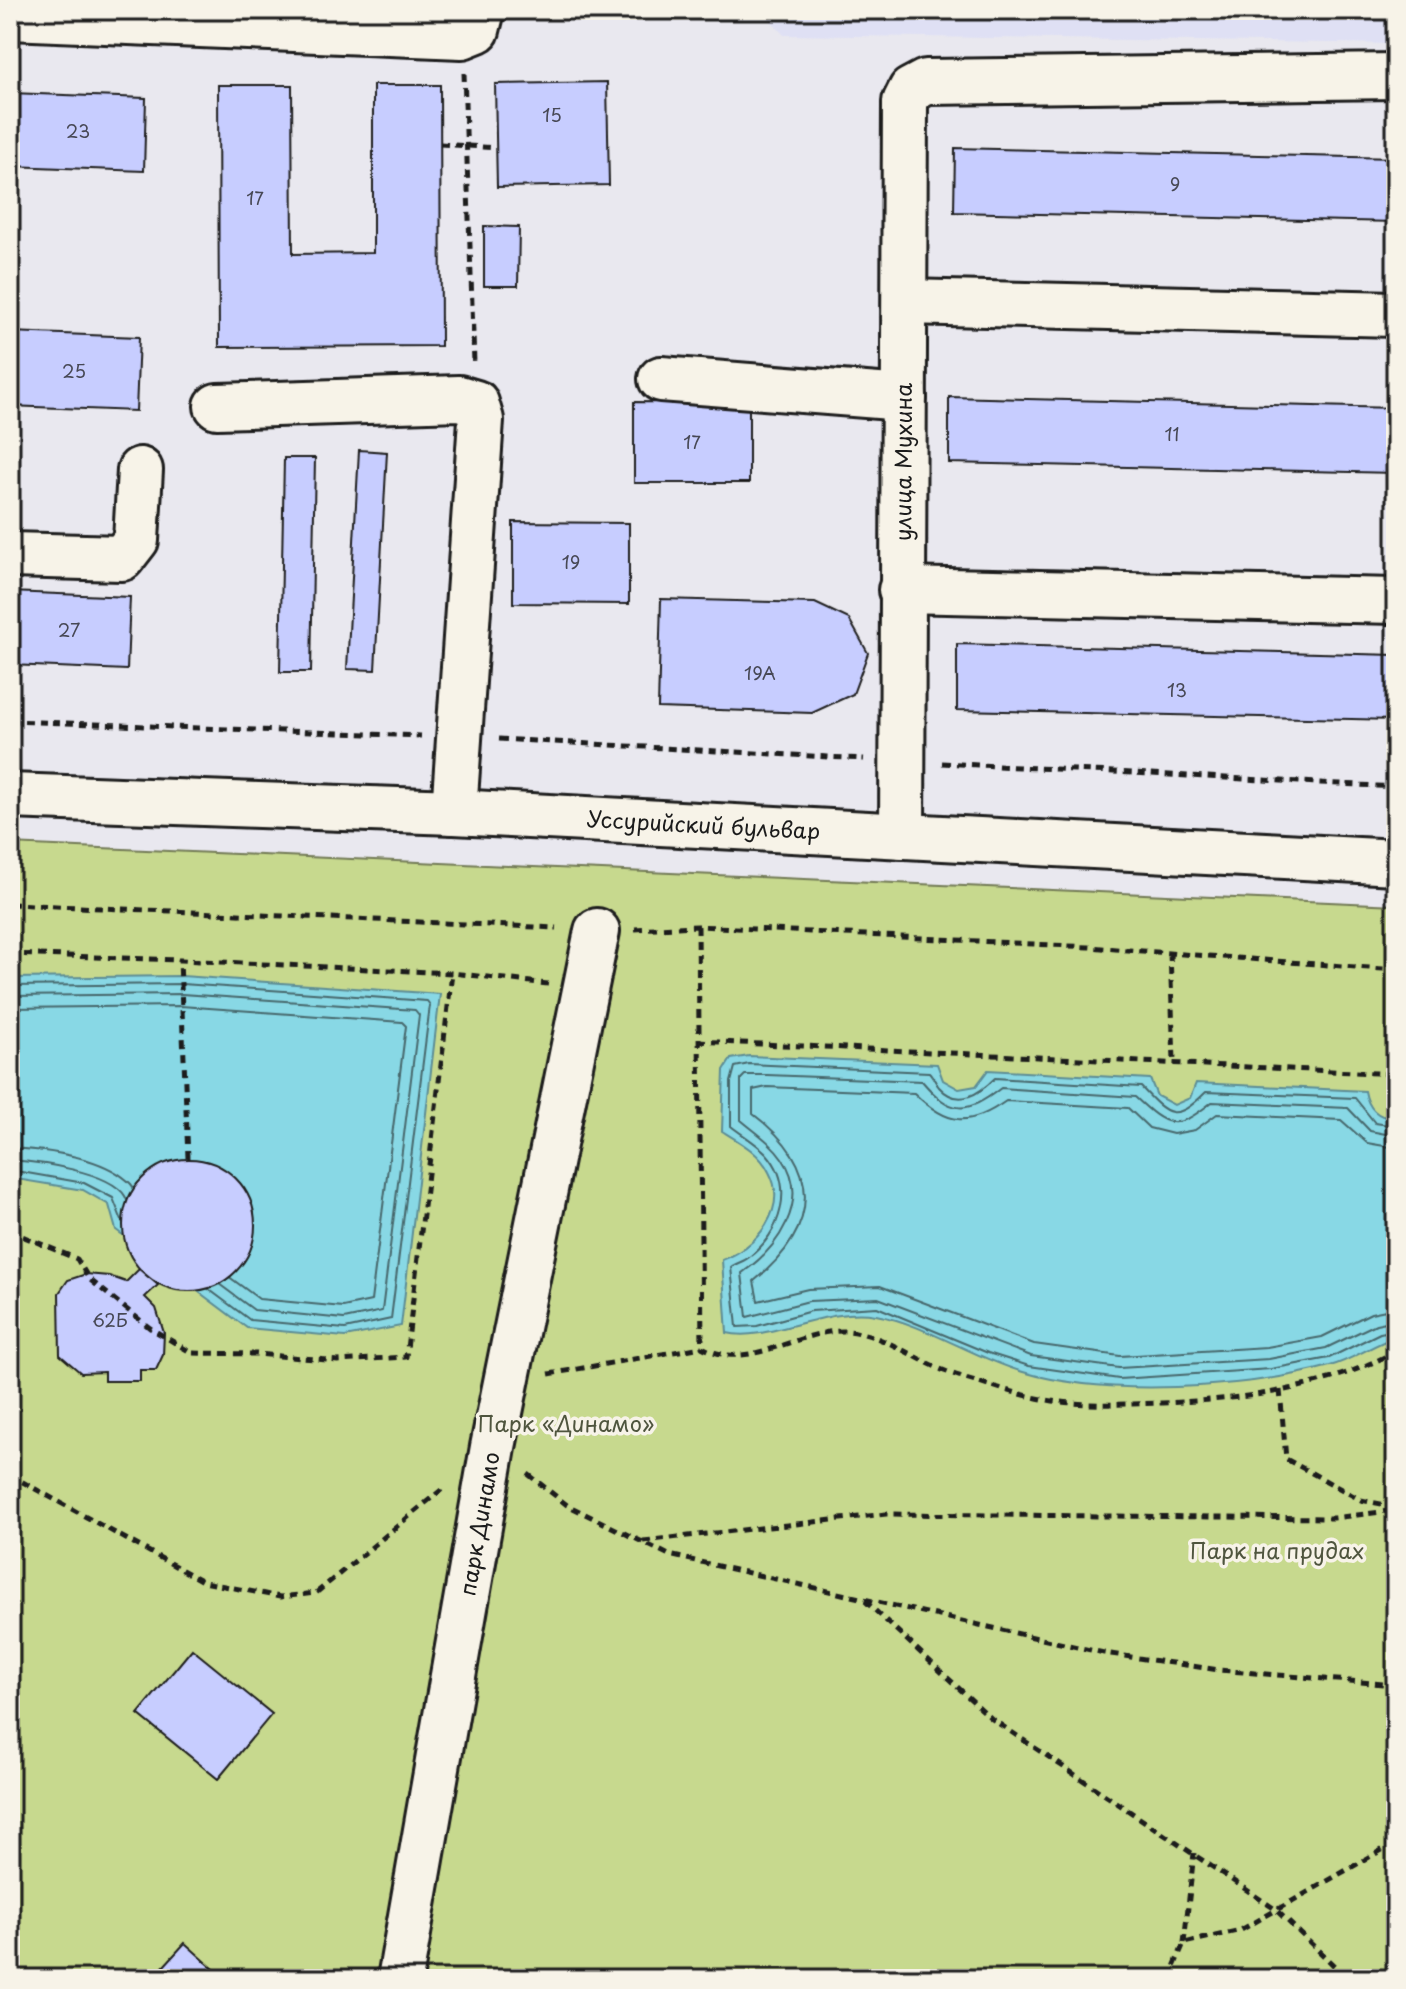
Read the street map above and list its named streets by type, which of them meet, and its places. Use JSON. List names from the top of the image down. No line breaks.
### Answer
{"streets":{"street":["улица Мухина","Уссурийский бульвар","парк Динамо"]},"crossings":[["улица Мухина","Уссурийский бульвар"]],"parks":["Парк «Динамо»","Парк на прудах"],"house_numbers":["15","23","9","17","25","11","17","19","27","19А","13","62Б"]}
